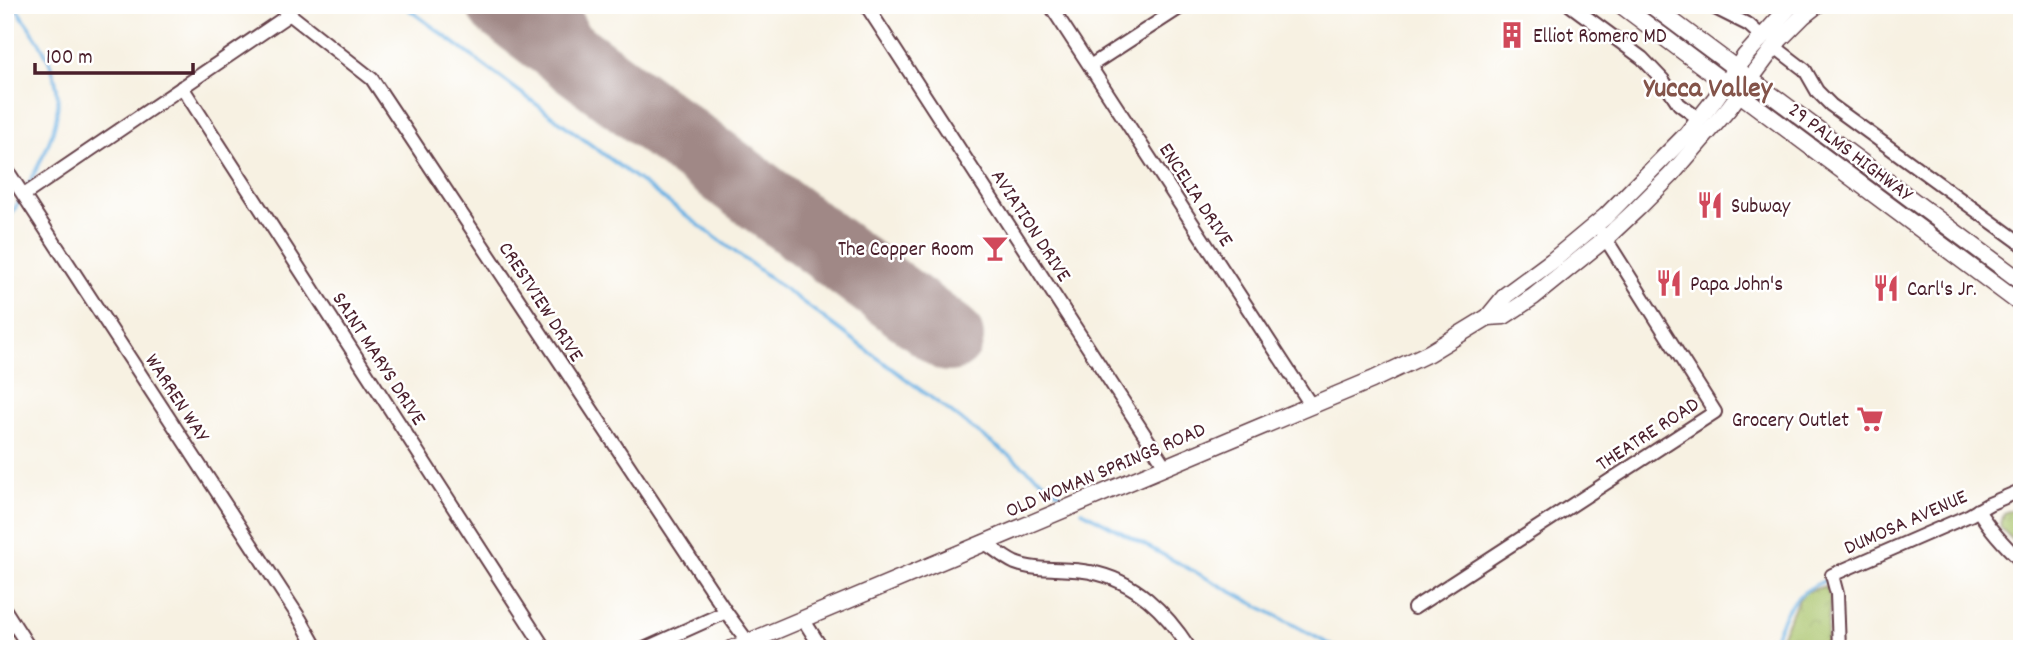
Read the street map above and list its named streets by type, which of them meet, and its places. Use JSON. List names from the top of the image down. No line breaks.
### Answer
{"streets":{"main road":["29 PALMS HIGHWAY","OLD WOMAN SPRINGS ROAD"],"street":["ENCELIA DRIVE","AVIATION DRIVE","CRESTVIEW DRIVE","SAINT MARYS DRIVE","WARREN WAY","THEATRE ROAD","DUMOSA AVENUE"]},"crossings":[["29 PALMS HIGHWAY","OLD WOMAN SPRINGS ROAD"],["ENCELIA DRIVE","OLD WOMAN SPRINGS ROAD"],["AVIATION DRIVE","OLD WOMAN SPRINGS ROAD"],["CRESTVIEW DRIVE","OLD WOMAN SPRINGS ROAD"],["THEATRE ROAD","OLD WOMAN SPRINGS ROAD"]],"districts":["Yucca Valley"],"places":{"building":["Elliot Romero MD"],"restaurant":["Subway","Papa John's","Carl's Jr."],"bar":["The Copper Room"],"supermarket":["Grocery Outlet"]},"scale_bar":"100 m"}
